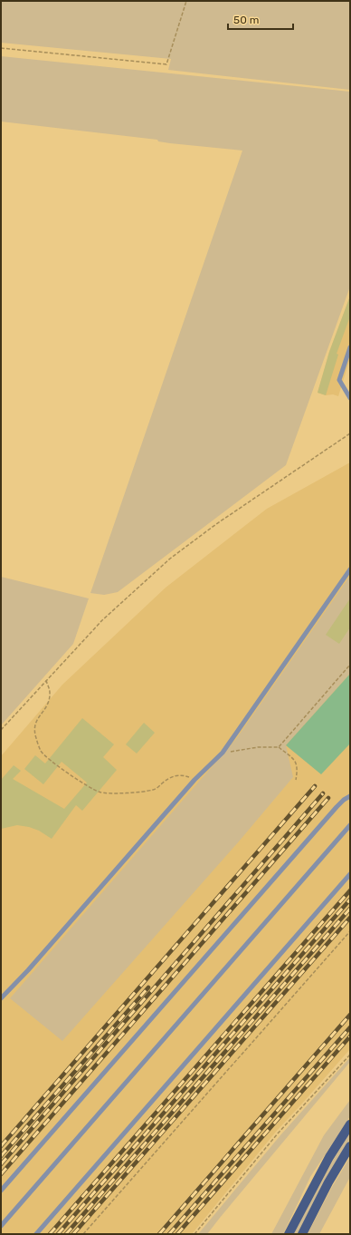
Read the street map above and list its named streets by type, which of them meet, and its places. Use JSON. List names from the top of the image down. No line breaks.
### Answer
{"scale_bar":"50 m"}
